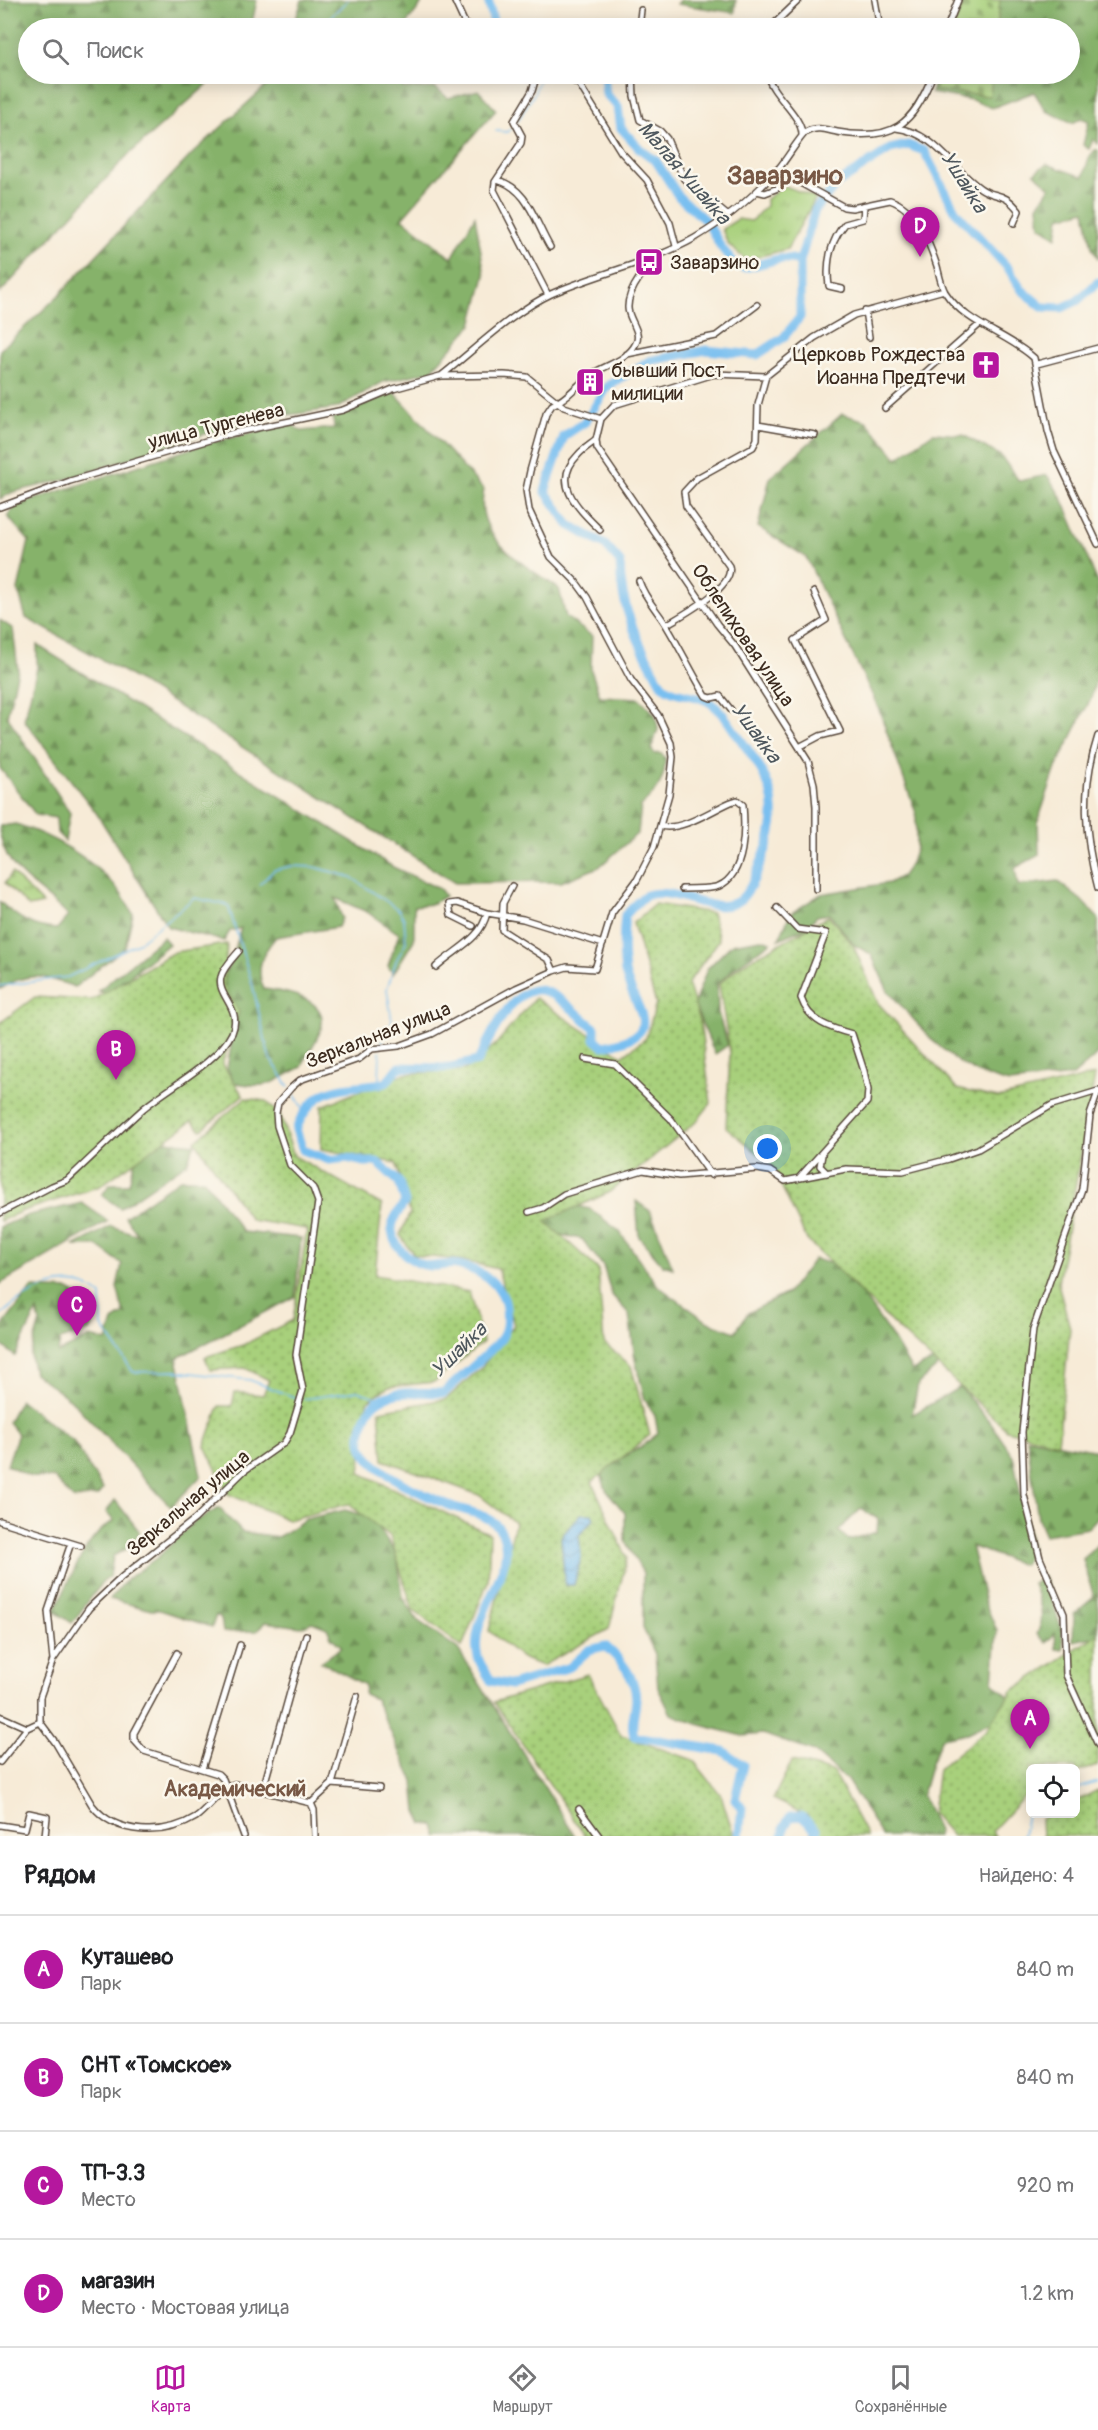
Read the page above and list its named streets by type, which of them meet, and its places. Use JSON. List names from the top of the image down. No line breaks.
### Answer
{"streets":{"street":["улица Тургенева","Облепиховая улица","Зеркальная улица"]},"districts":["Заварзино","Академический"],"water":["Малая Ушайка","Ушайка"],"places":{"bus stop":["Заварзино"],"church":["Церковь Рождества Иоанна Предтечи"],"building":["бывший Пост милиции"]},"page":{"search":"Поиск","pins":["D","B","C","A"],"heading":["Рядом","Найдено: 4"],"list":[{"mark":"A","name":"Куташево","note":"Парк","value":"840 m"},{"mark":"B","name":"СНТ «Томское»","note":"Парк","value":"840 m"},{"mark":"C","name":"ТП-3.3","note":"Место","value":"920 m"},{"mark":"D","name":"магазин","note":"Место · Мостовая улица","value":"1.2 km"}],"nav":["Карта","Маршрут","Сохранённые"]}}
